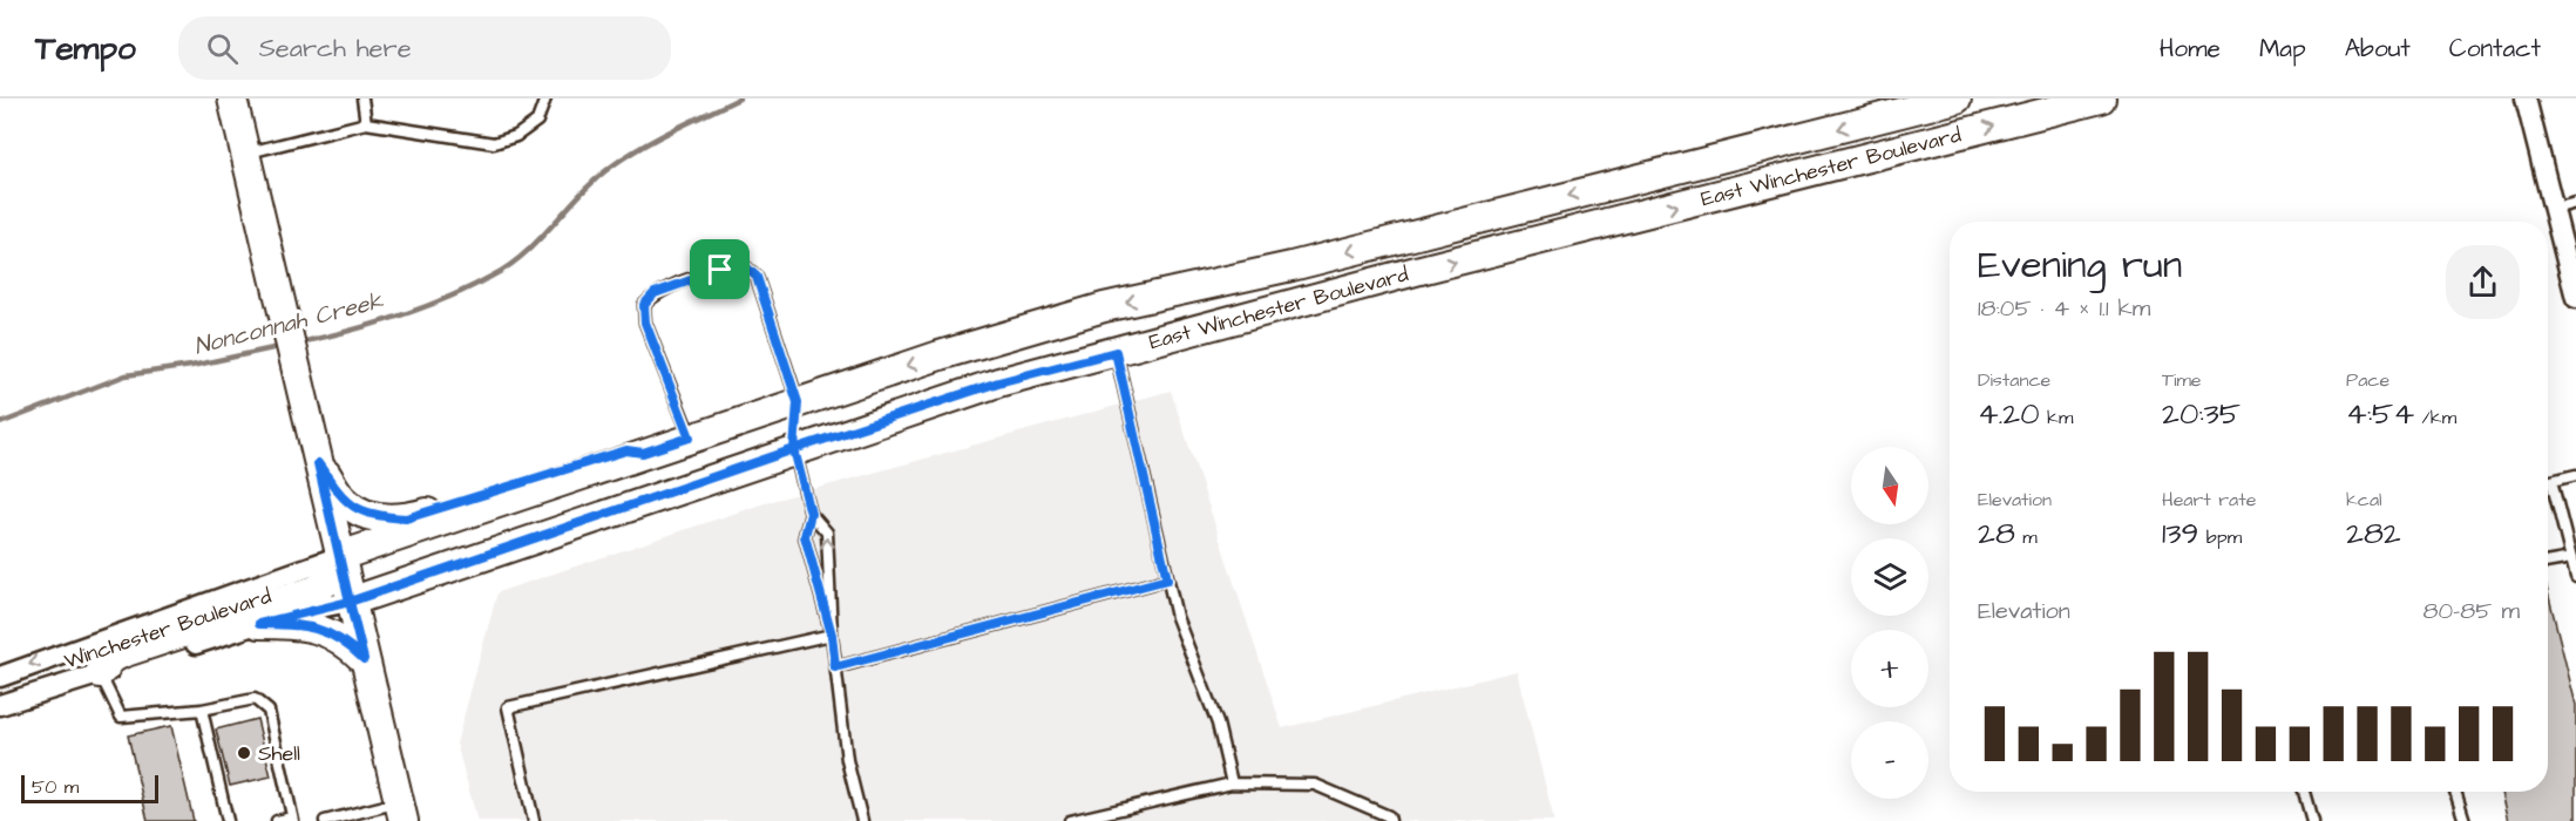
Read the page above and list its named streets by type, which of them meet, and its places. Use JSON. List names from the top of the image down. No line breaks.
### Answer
{"streets":{"main road":["East Winchester Boulevard"],"street":["Winchester Boulevard"]},"crossings":[["East Winchester Boulevard","Winchester Boulevard"]],"water":["Nonconnah Creek"],"places":["Shell"],"scale_bar":"50 m","north":"bottom","page":{"header":"Tempo","search":"Search here","nav":["Home","Map","About","Contact"],"heading":["Evening run","18:05 · 4 × 1.1 km"],"stats":[["Distance","4.20 km"],["Time","20:35"],["Pace","4:54 /km"],["Elevation","28 m"],["Heart rate","139 bpm"],["kcal","282"]],"map_buttons":["+","−"],"chart":["Elevation","80–85 m"],"scale":"50 m"}}
